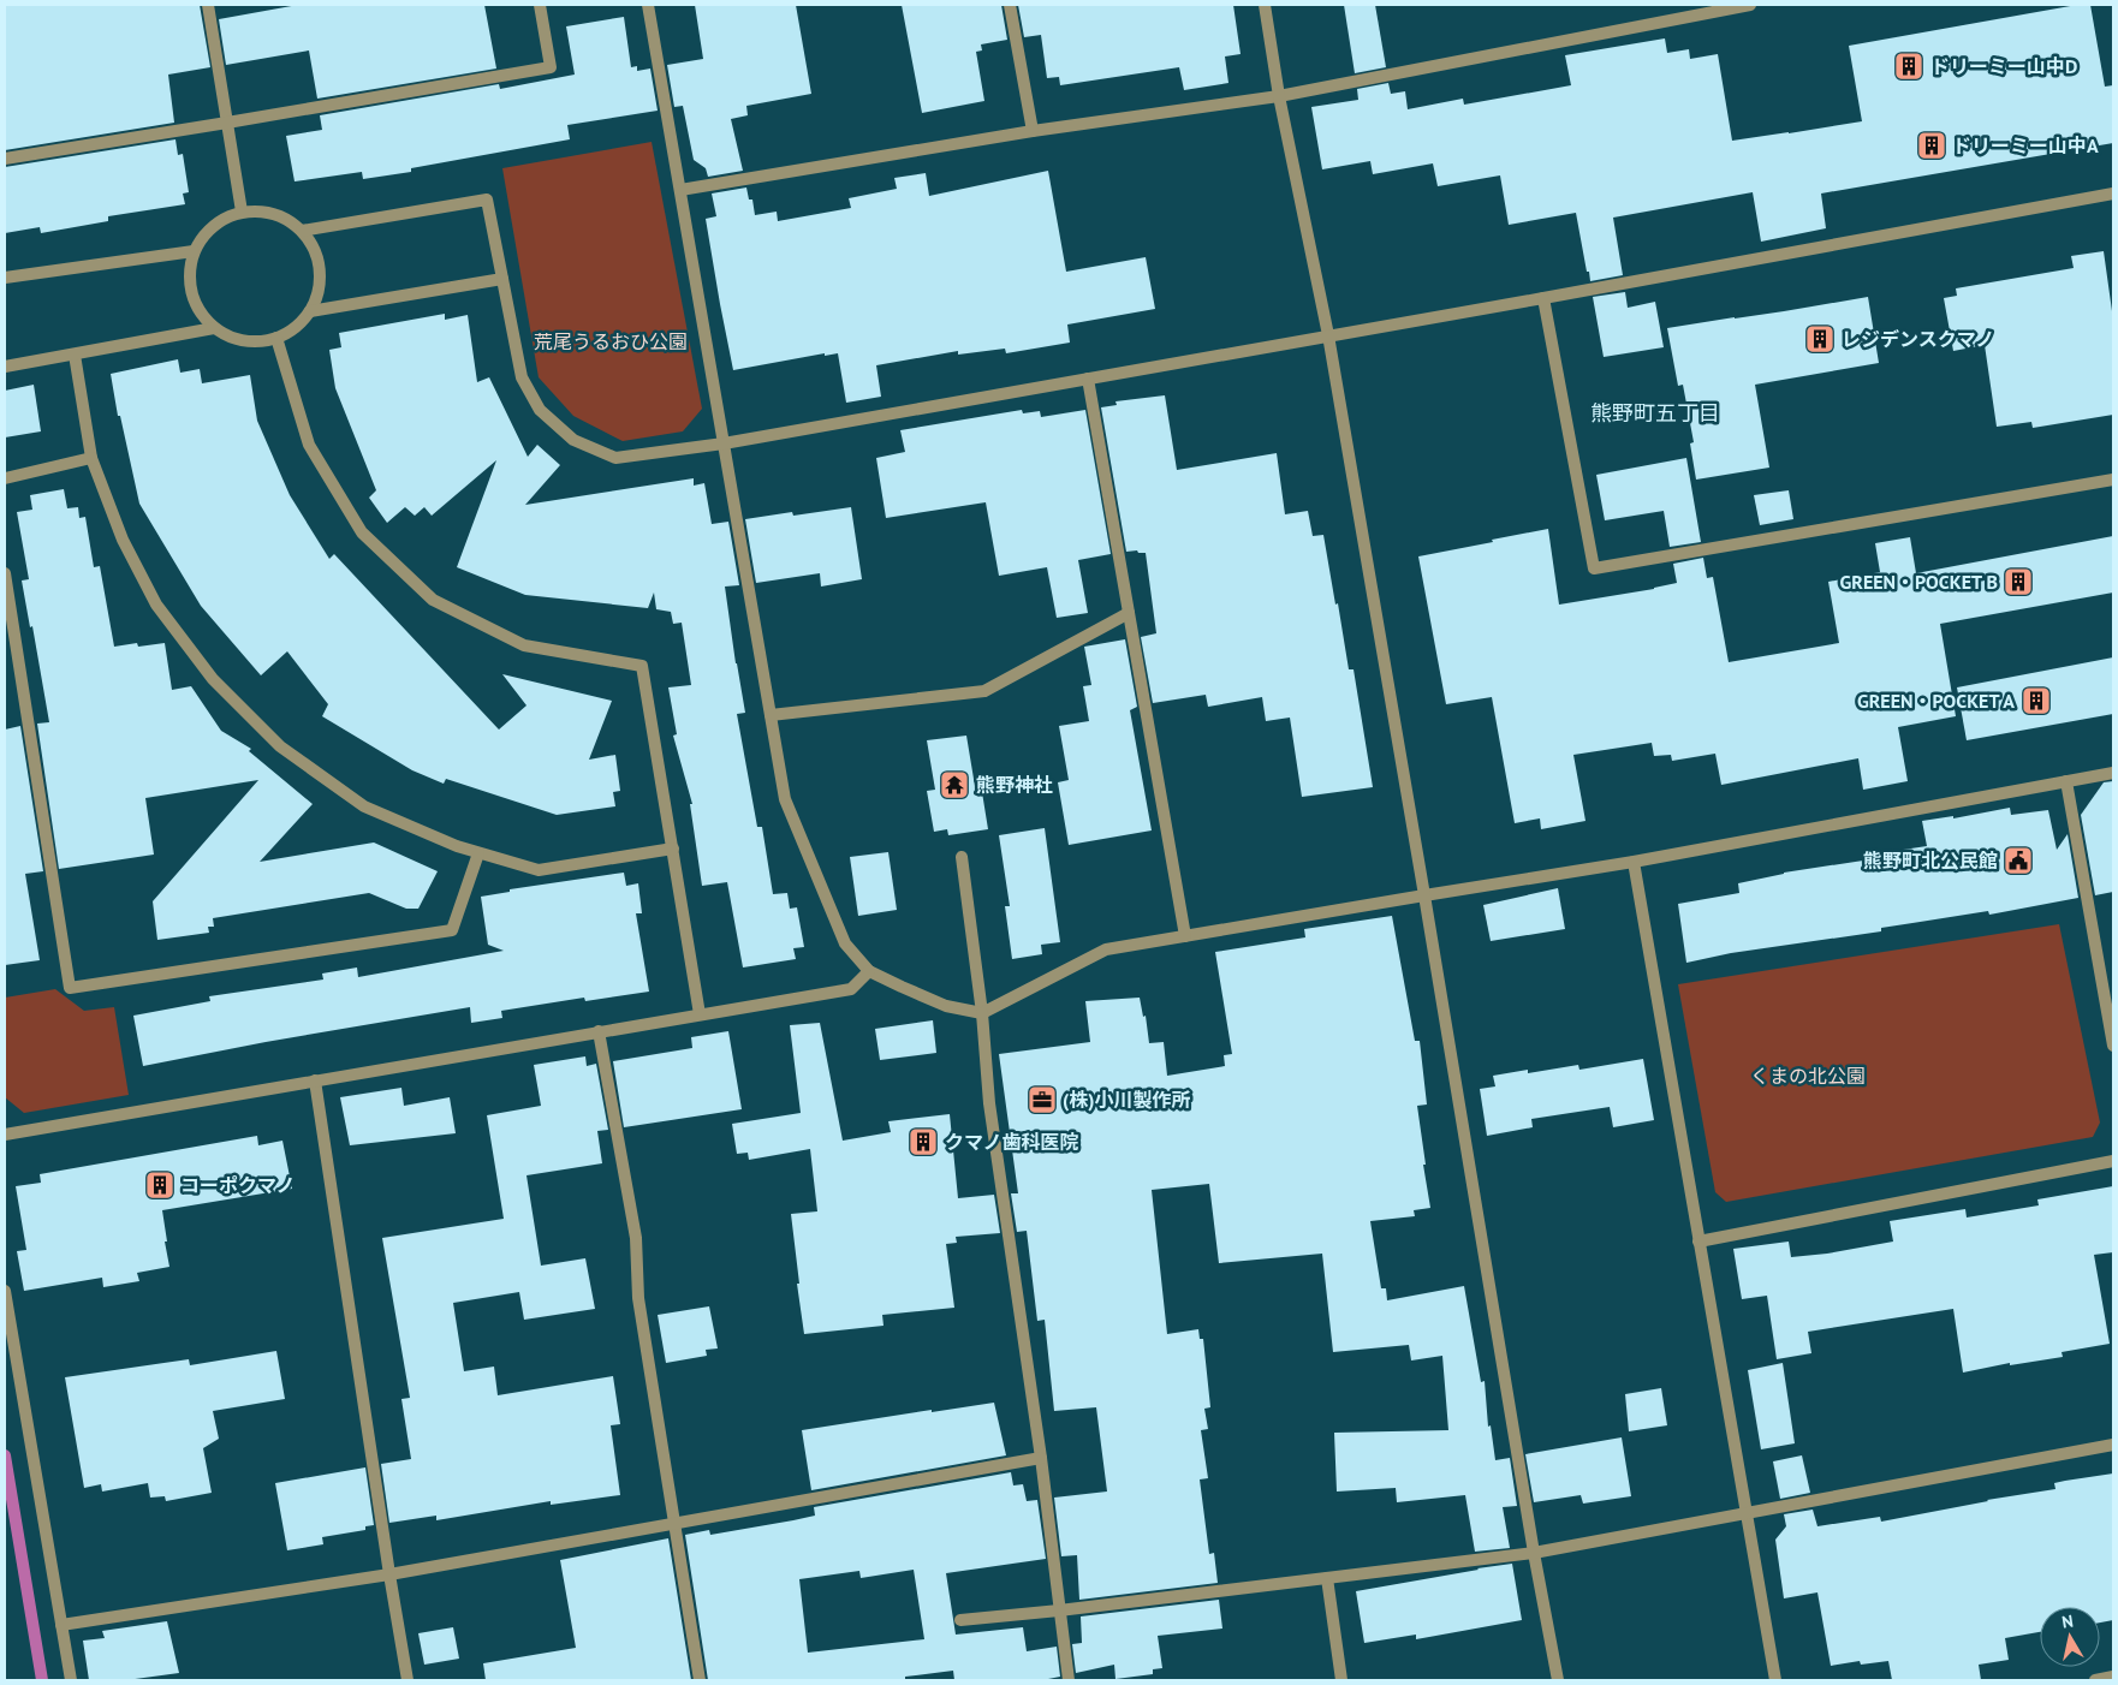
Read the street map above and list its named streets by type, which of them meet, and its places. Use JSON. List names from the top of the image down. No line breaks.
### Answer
{"districts":["熊野町五丁目"],"parks":["荒尾うるおひ公園","くまの北公園"],"places":{"building":["ドリーミー山中D","ドリーミー山中A","レジデンスクマノ","GREEN・POCKET B","GREEN・POCKET A","クマノ歯科医院","コーポクマノ"],"temple":["熊野神社"],"public building":["熊野町北公民館"],"office":["(株)小川製作所"]},"north":"top"}
